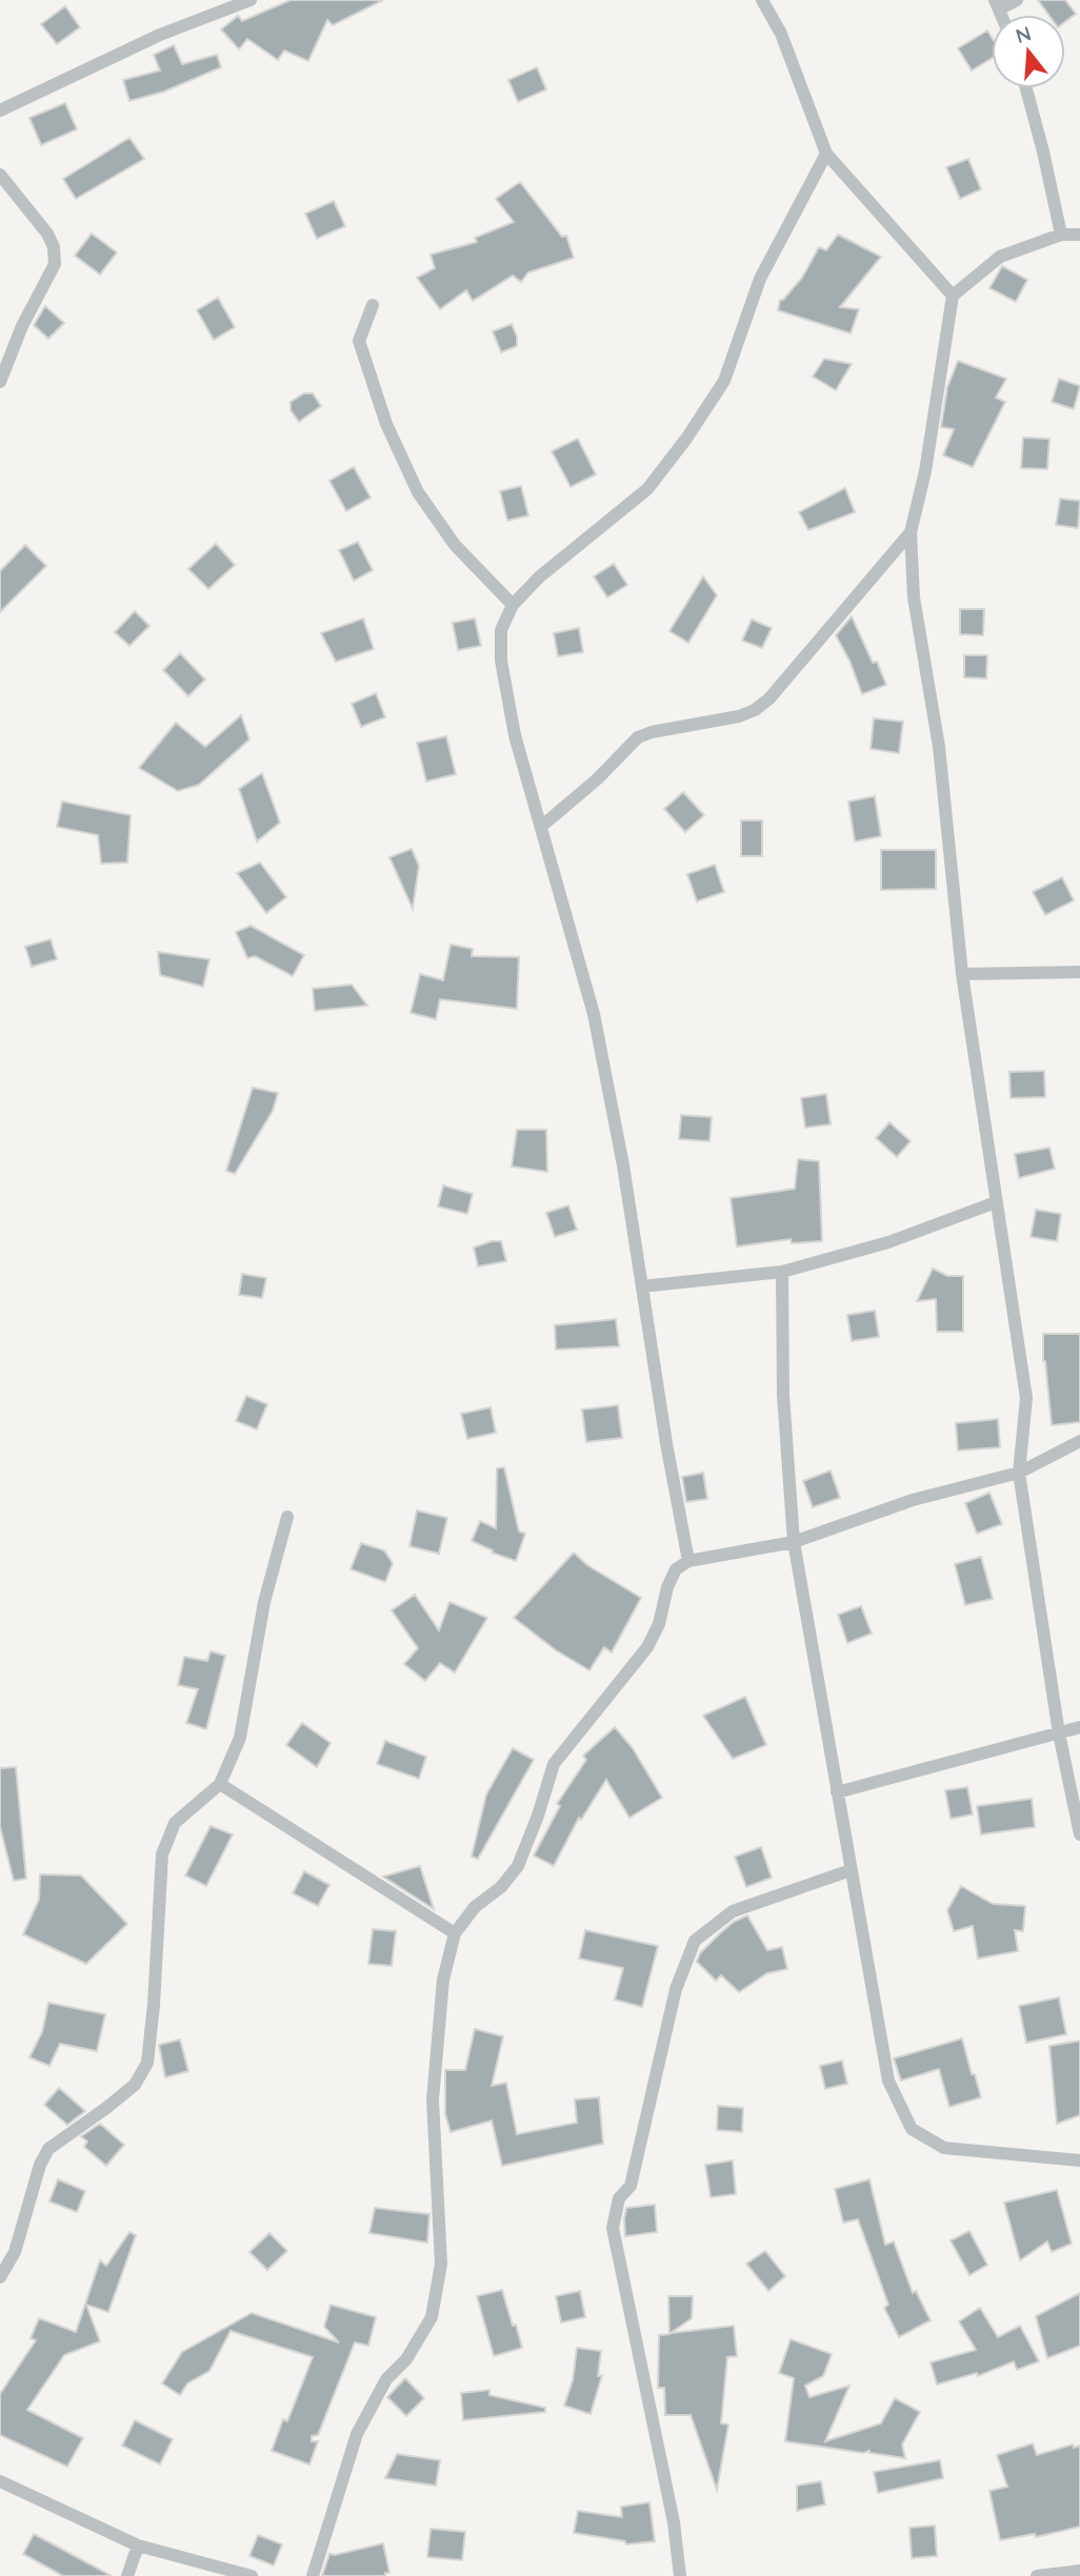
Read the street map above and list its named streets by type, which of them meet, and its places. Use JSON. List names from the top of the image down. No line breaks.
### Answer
{"north":"top"}
